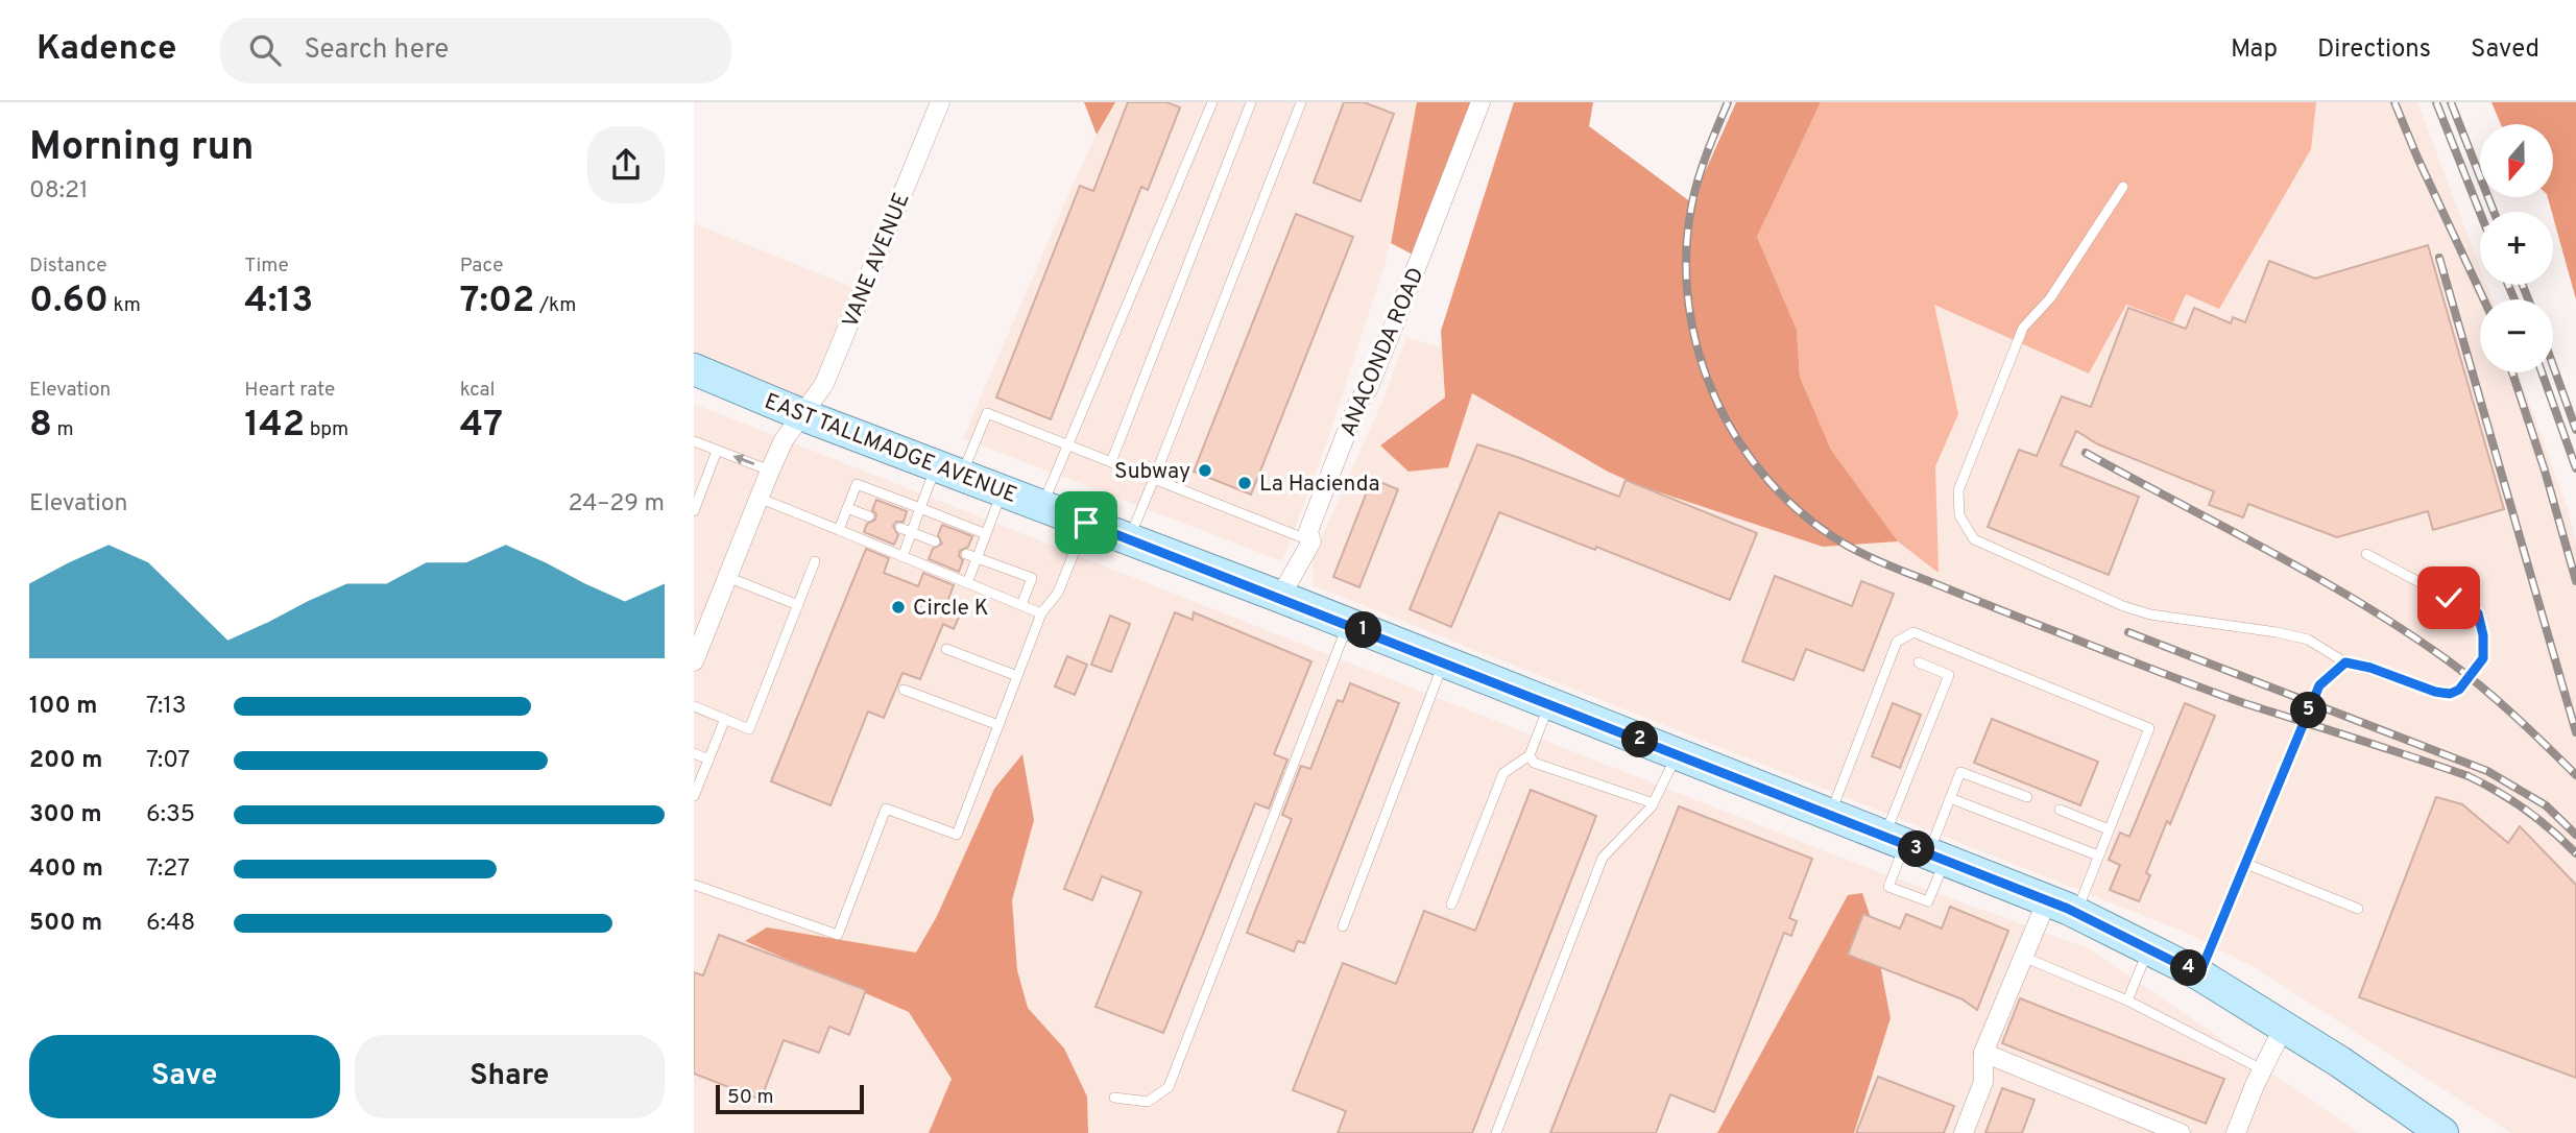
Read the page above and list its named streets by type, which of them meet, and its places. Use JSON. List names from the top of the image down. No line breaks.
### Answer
{"streets":{"main road":["EAST TALLMADGE AVENUE"],"street":["VANE AVENUE","ANACONDA ROAD"]},"crossings":[["VANE AVENUE","EAST TALLMADGE AVENUE"],["ANACONDA ROAD","EAST TALLMADGE AVENUE"]],"places":["Subway","La Hacienda","Circle K"],"scale_bar":"50 m","north":"bottom","page":{"header":"Kadence","search":"Search here","nav":["Map","Directions","Saved"],"heading":["Morning run","08:21"],"map_buttons":["+","−"],"stats":[["Distance","0.60 km"],["Time","4:13"],["Pace","7:02 /km"],["Elevation","8 m"],["Heart rate","142 bpm"],["kcal","47"]],"chart":["Elevation","24–29 m"],"pins":["1","5","2","3","4"],"list":[{"name":"100 m","note":"7:13"},{"name":"200 m","note":"7:07"},{"name":"300 m","note":"6:35"},{"name":"400 m","note":"7:27"},{"name":"500 m","note":"6:48"}],"buttons":["Save","Share"],"scale":"50 m"}}
